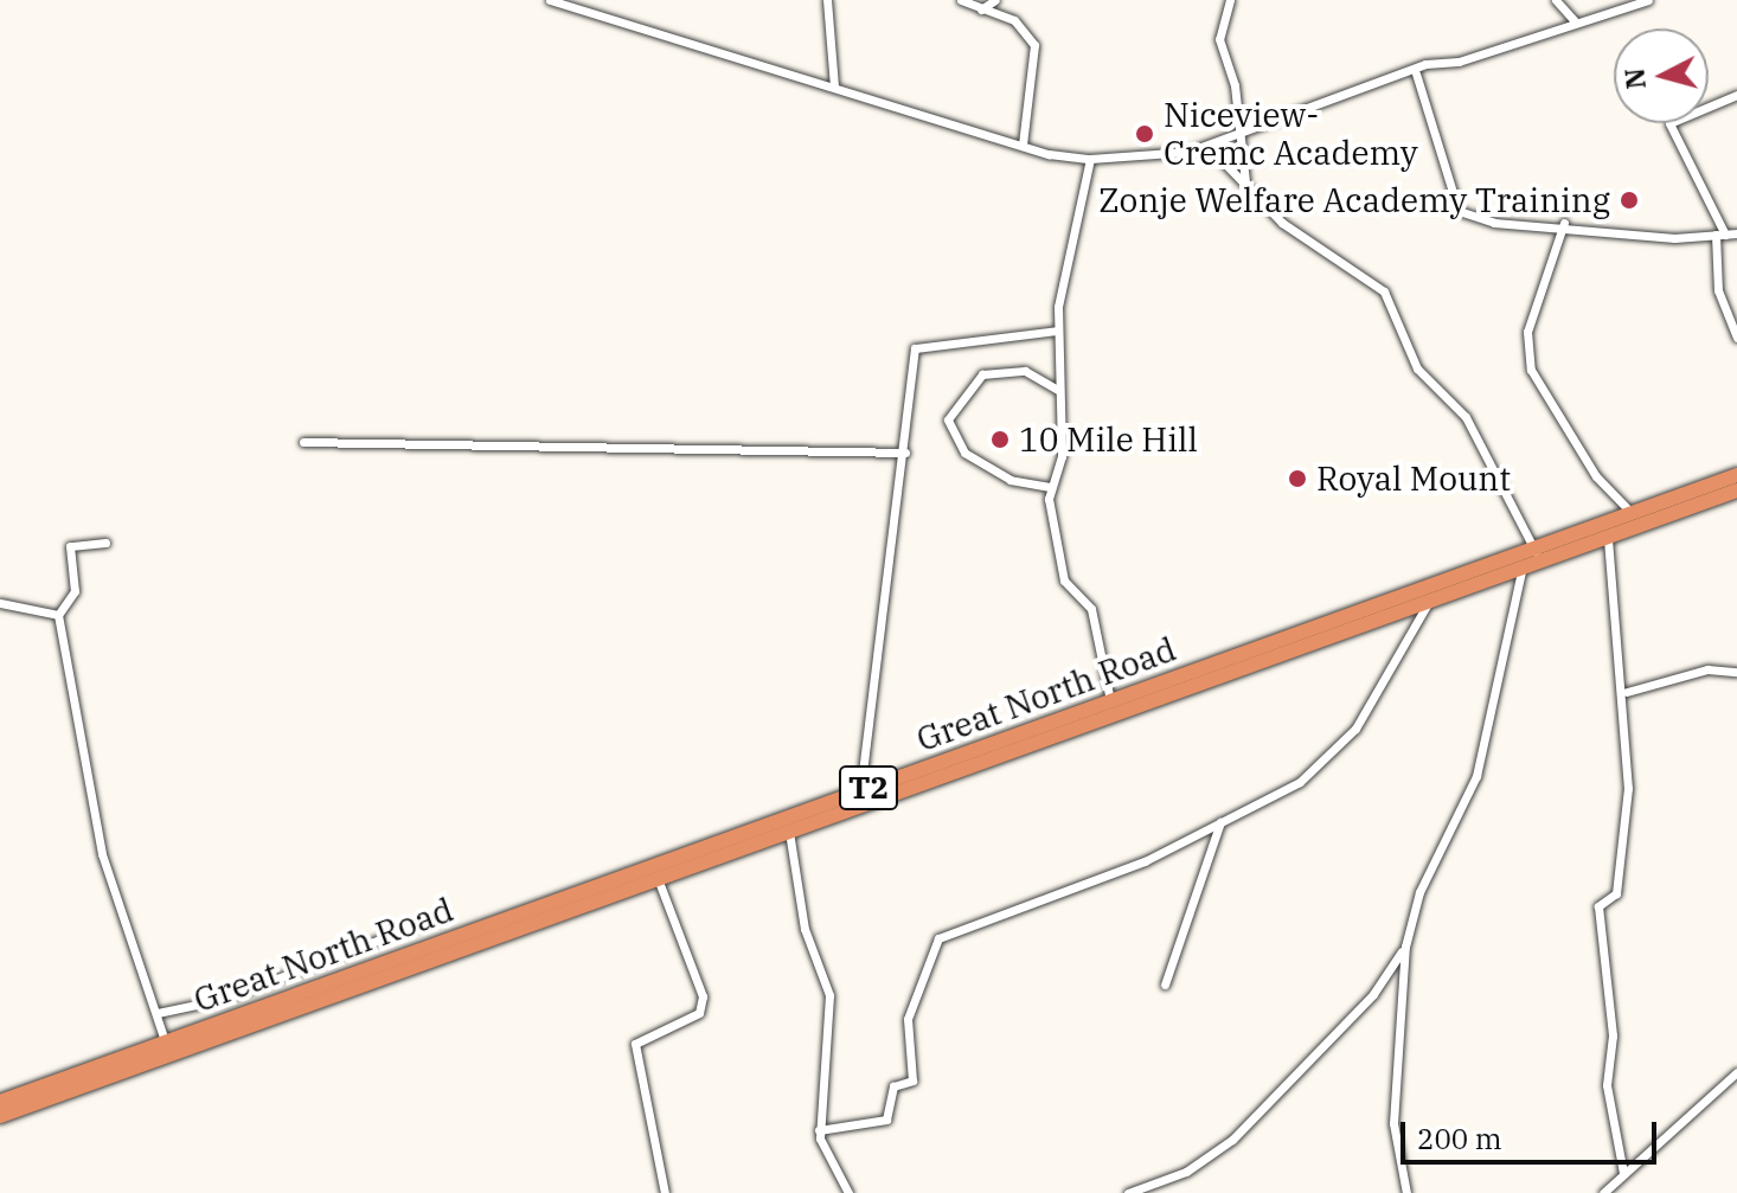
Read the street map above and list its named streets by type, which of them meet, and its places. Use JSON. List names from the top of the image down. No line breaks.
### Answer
{"streets":{"highway":["Great North Road","T2"]},"places":["Niceview- Cremc Academy","Zonje Welfare Academy Training","10 Mile Hill","Royal Mount"],"scale_bar":"200 m","north":"left"}
